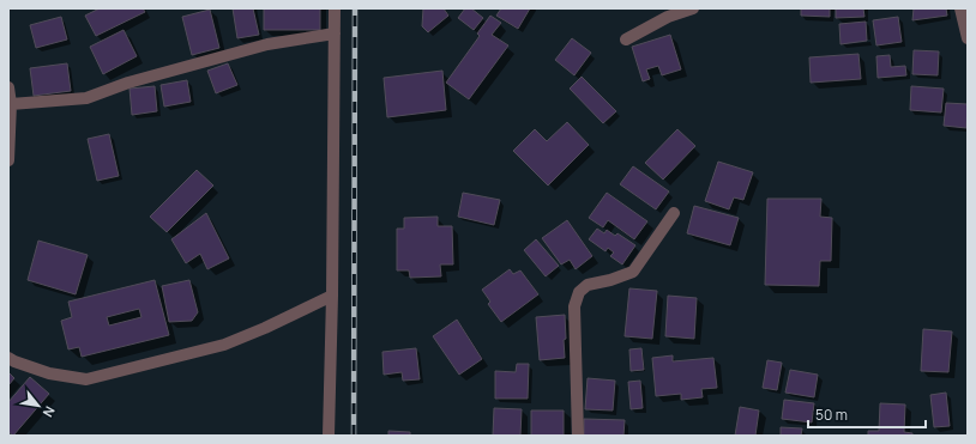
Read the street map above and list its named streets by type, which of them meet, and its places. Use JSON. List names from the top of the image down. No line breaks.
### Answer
{"scale_bar":"50 m","north":"bottom right"}
